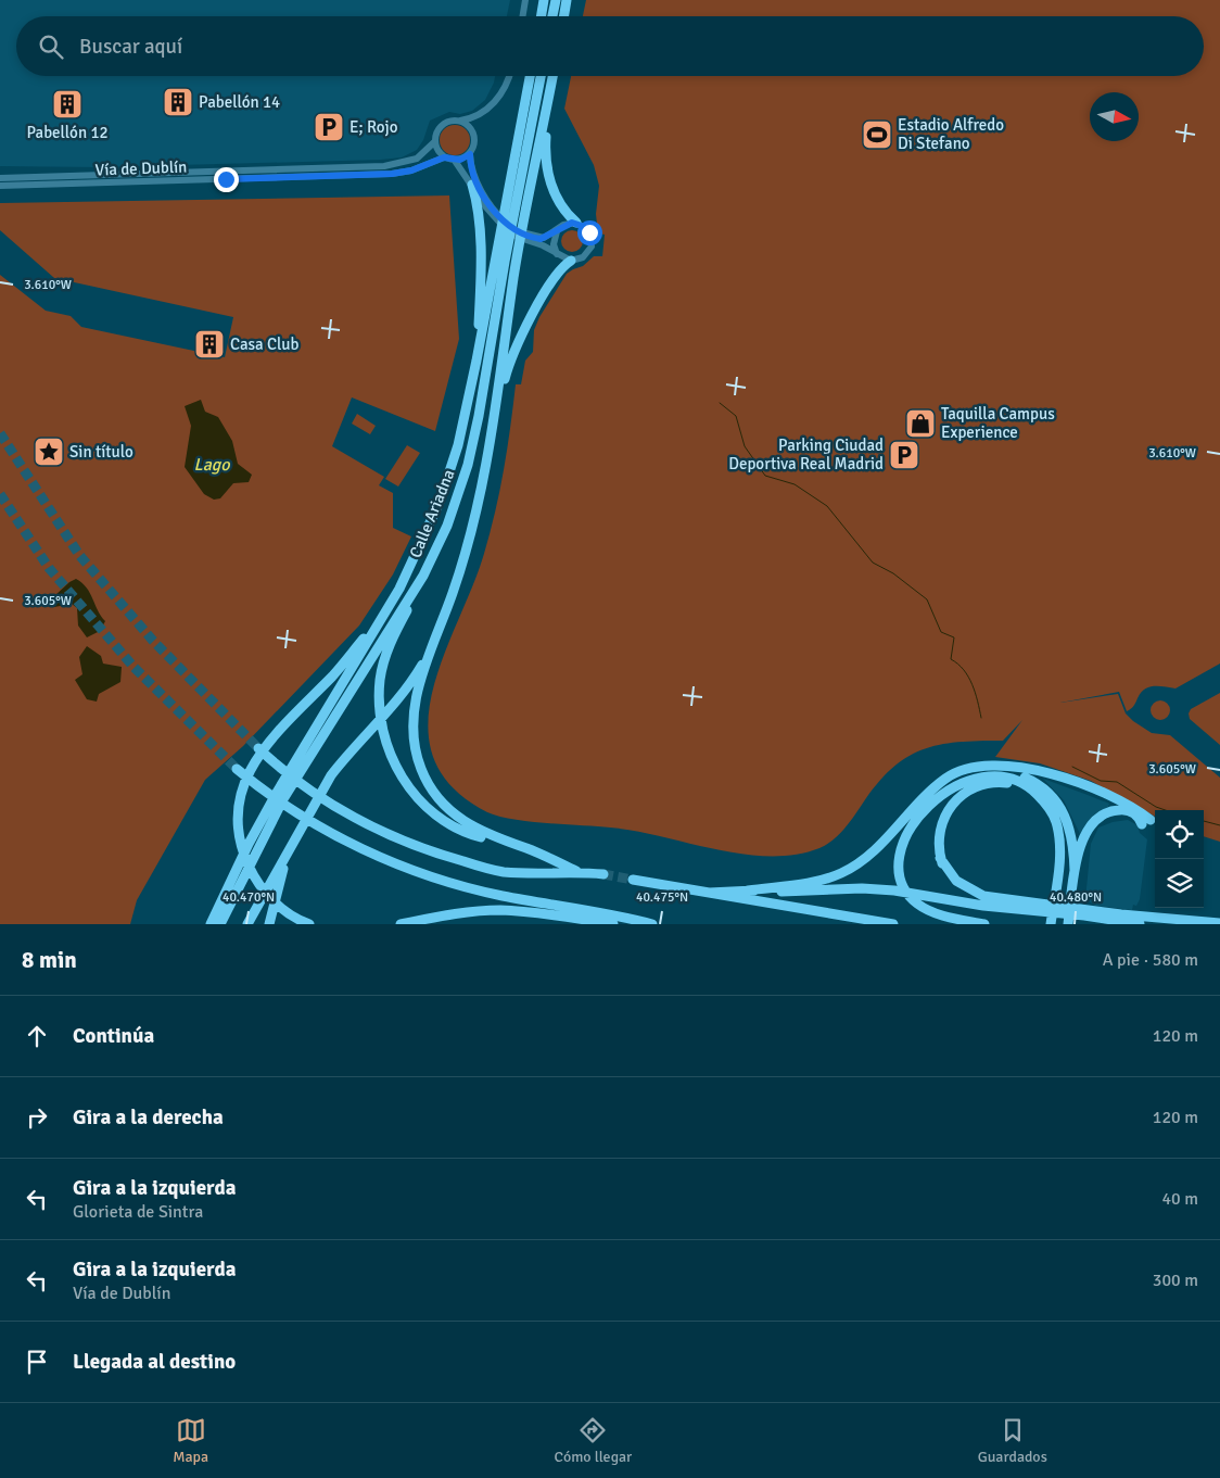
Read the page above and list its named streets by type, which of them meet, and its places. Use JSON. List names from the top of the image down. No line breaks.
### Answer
{"streets":{"highway":["Calle Ariadna"],"street":["Vía de Dublín"]},"water":["Lago"],"places":{"building":["Pabellón 14","Pabellón 12","Casa Club"],"parking":["E; Rojo","Parking Ciudad Deportiva Real Madrid"],"sports":["Estadio Alfredo Di Stefano"],"shop":["Taquilla Campus Experience"],"place":["Sin título"]},"north":"right","page":{"search":"Buscar aquí","heading":["8 min","A pie · 580 m"],"list":[["Continúa","120 m"],["Gira a la derecha","120 m"],["Gira a la izquierda","Glorieta de Sintra","40 m"],["Gira a la izquierda","Vía de Dublín","300 m"],"Llegada al destino"],"nav":["Mapa","Cómo llegar","Guardados"]},"coordinates":["3.610°W","3.605°W","40.470°N","40.475°N","40.480°N"]}
